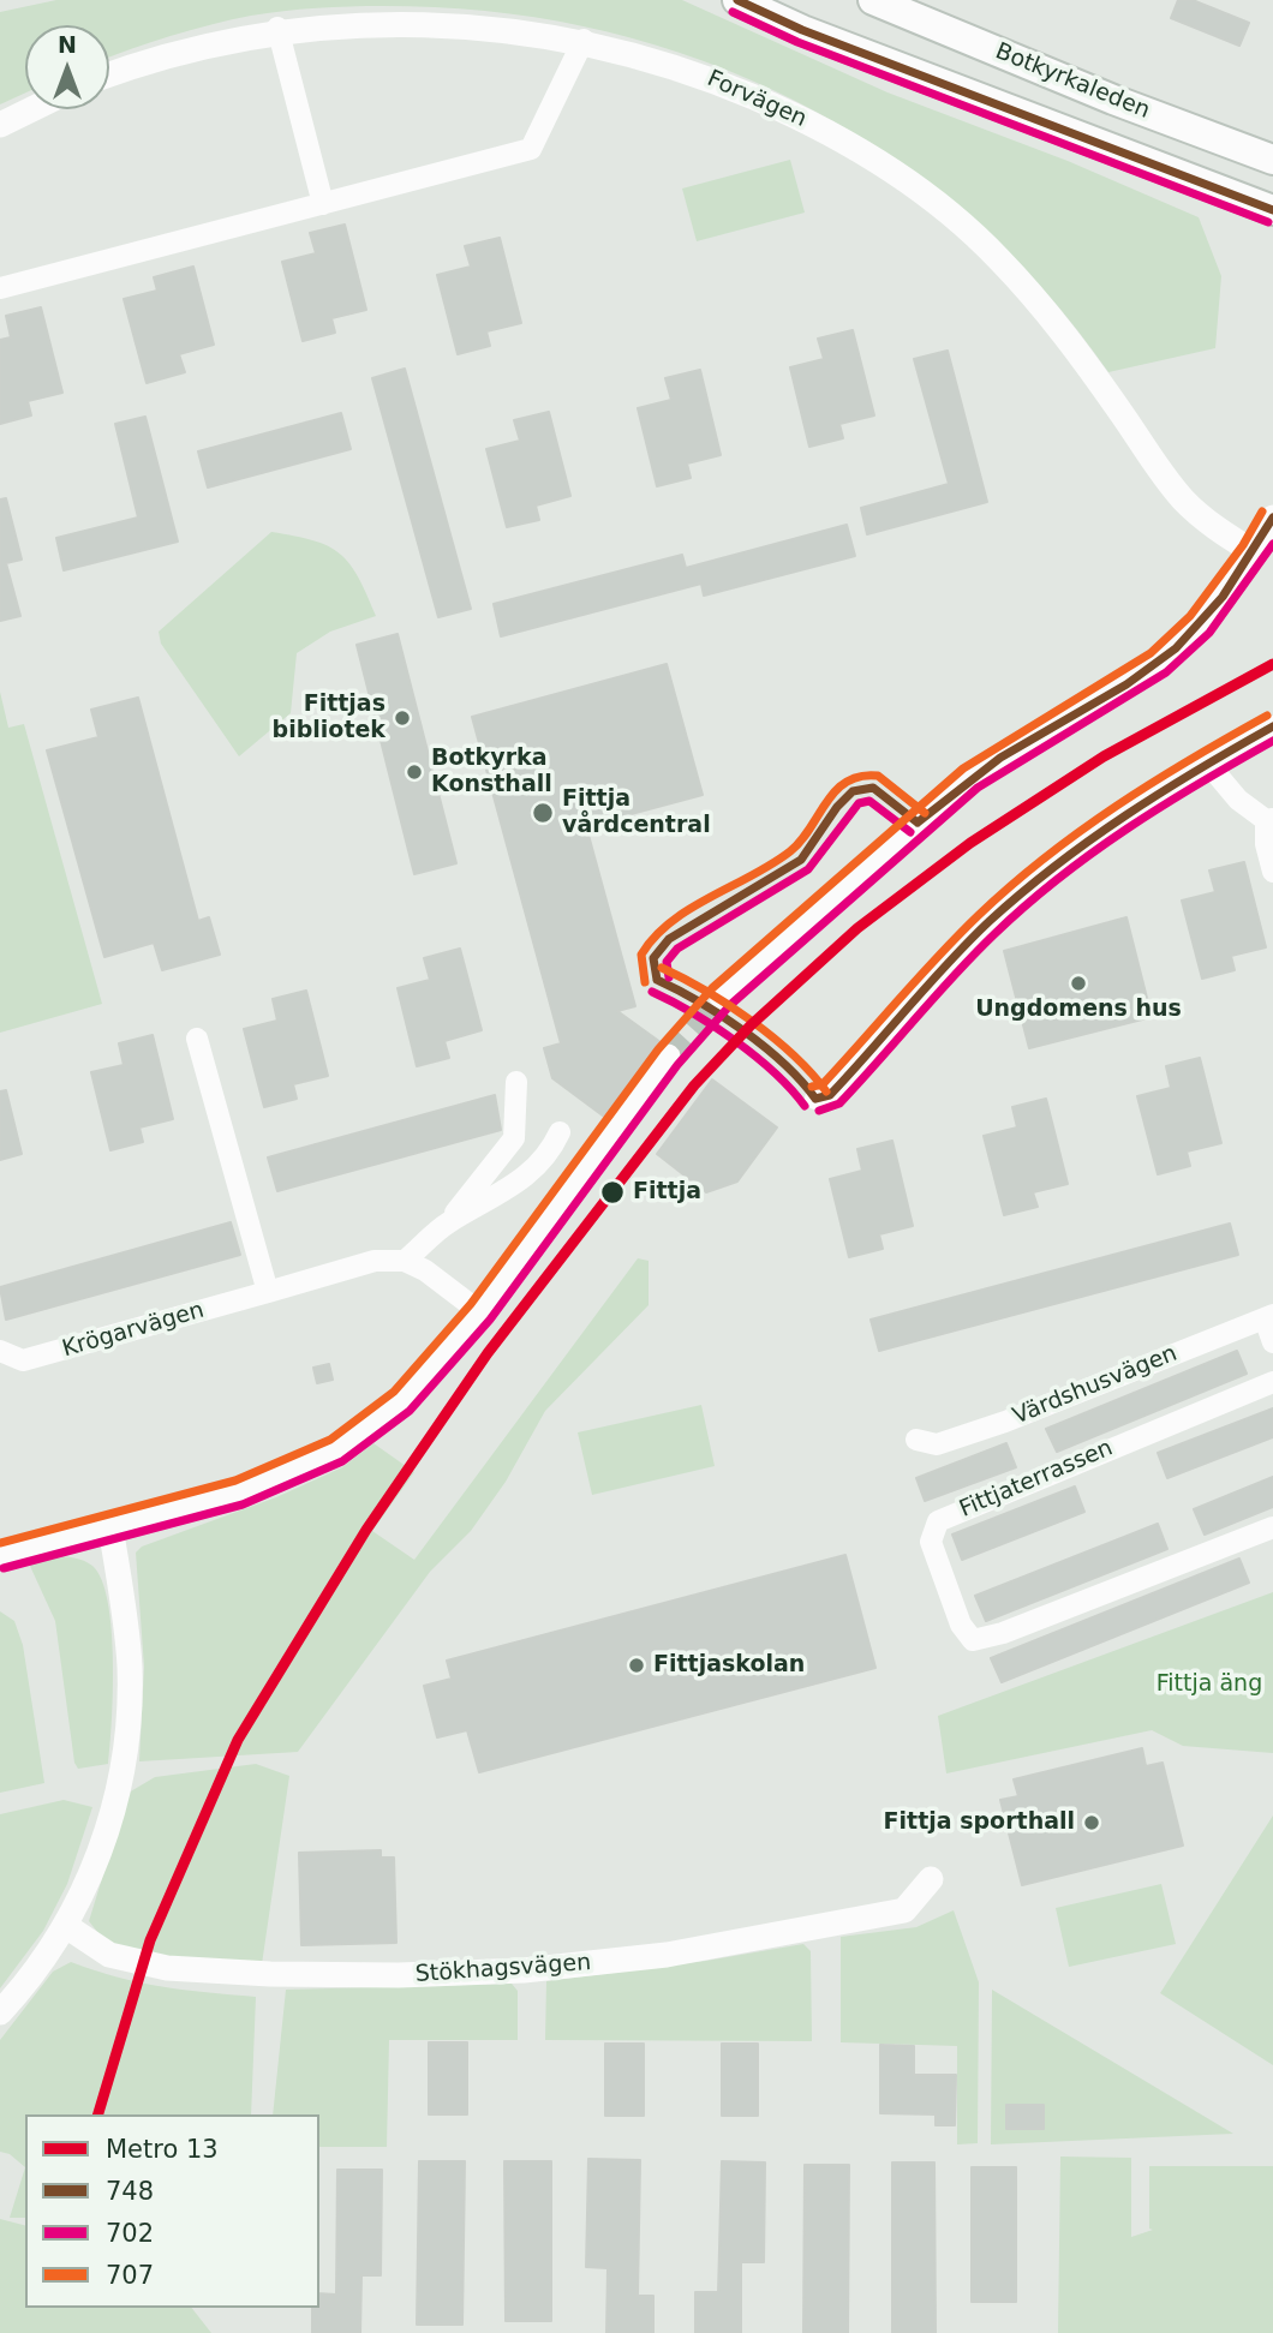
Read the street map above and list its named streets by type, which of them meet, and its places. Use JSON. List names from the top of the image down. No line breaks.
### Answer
{"streets":{"main road":["Botkyrkaleden"],"street":["Forvägen","Krögarvägen","Värdshusvägen","Fittjaterrassen","Stökhagsvägen"]},"parks":["Fittja äng"],"places":["Fittjas bibliotek","Botkyrka Konsthall","Fittja vårdcentral","Ungdomens hus","Fittja","Fittjaskolan","Fittja sporthall"],"lines":["transit line 748","transit line 702","transit line 707","metro line 13"],"legend":["Metro 13","748","702","707"],"north":"top"}
